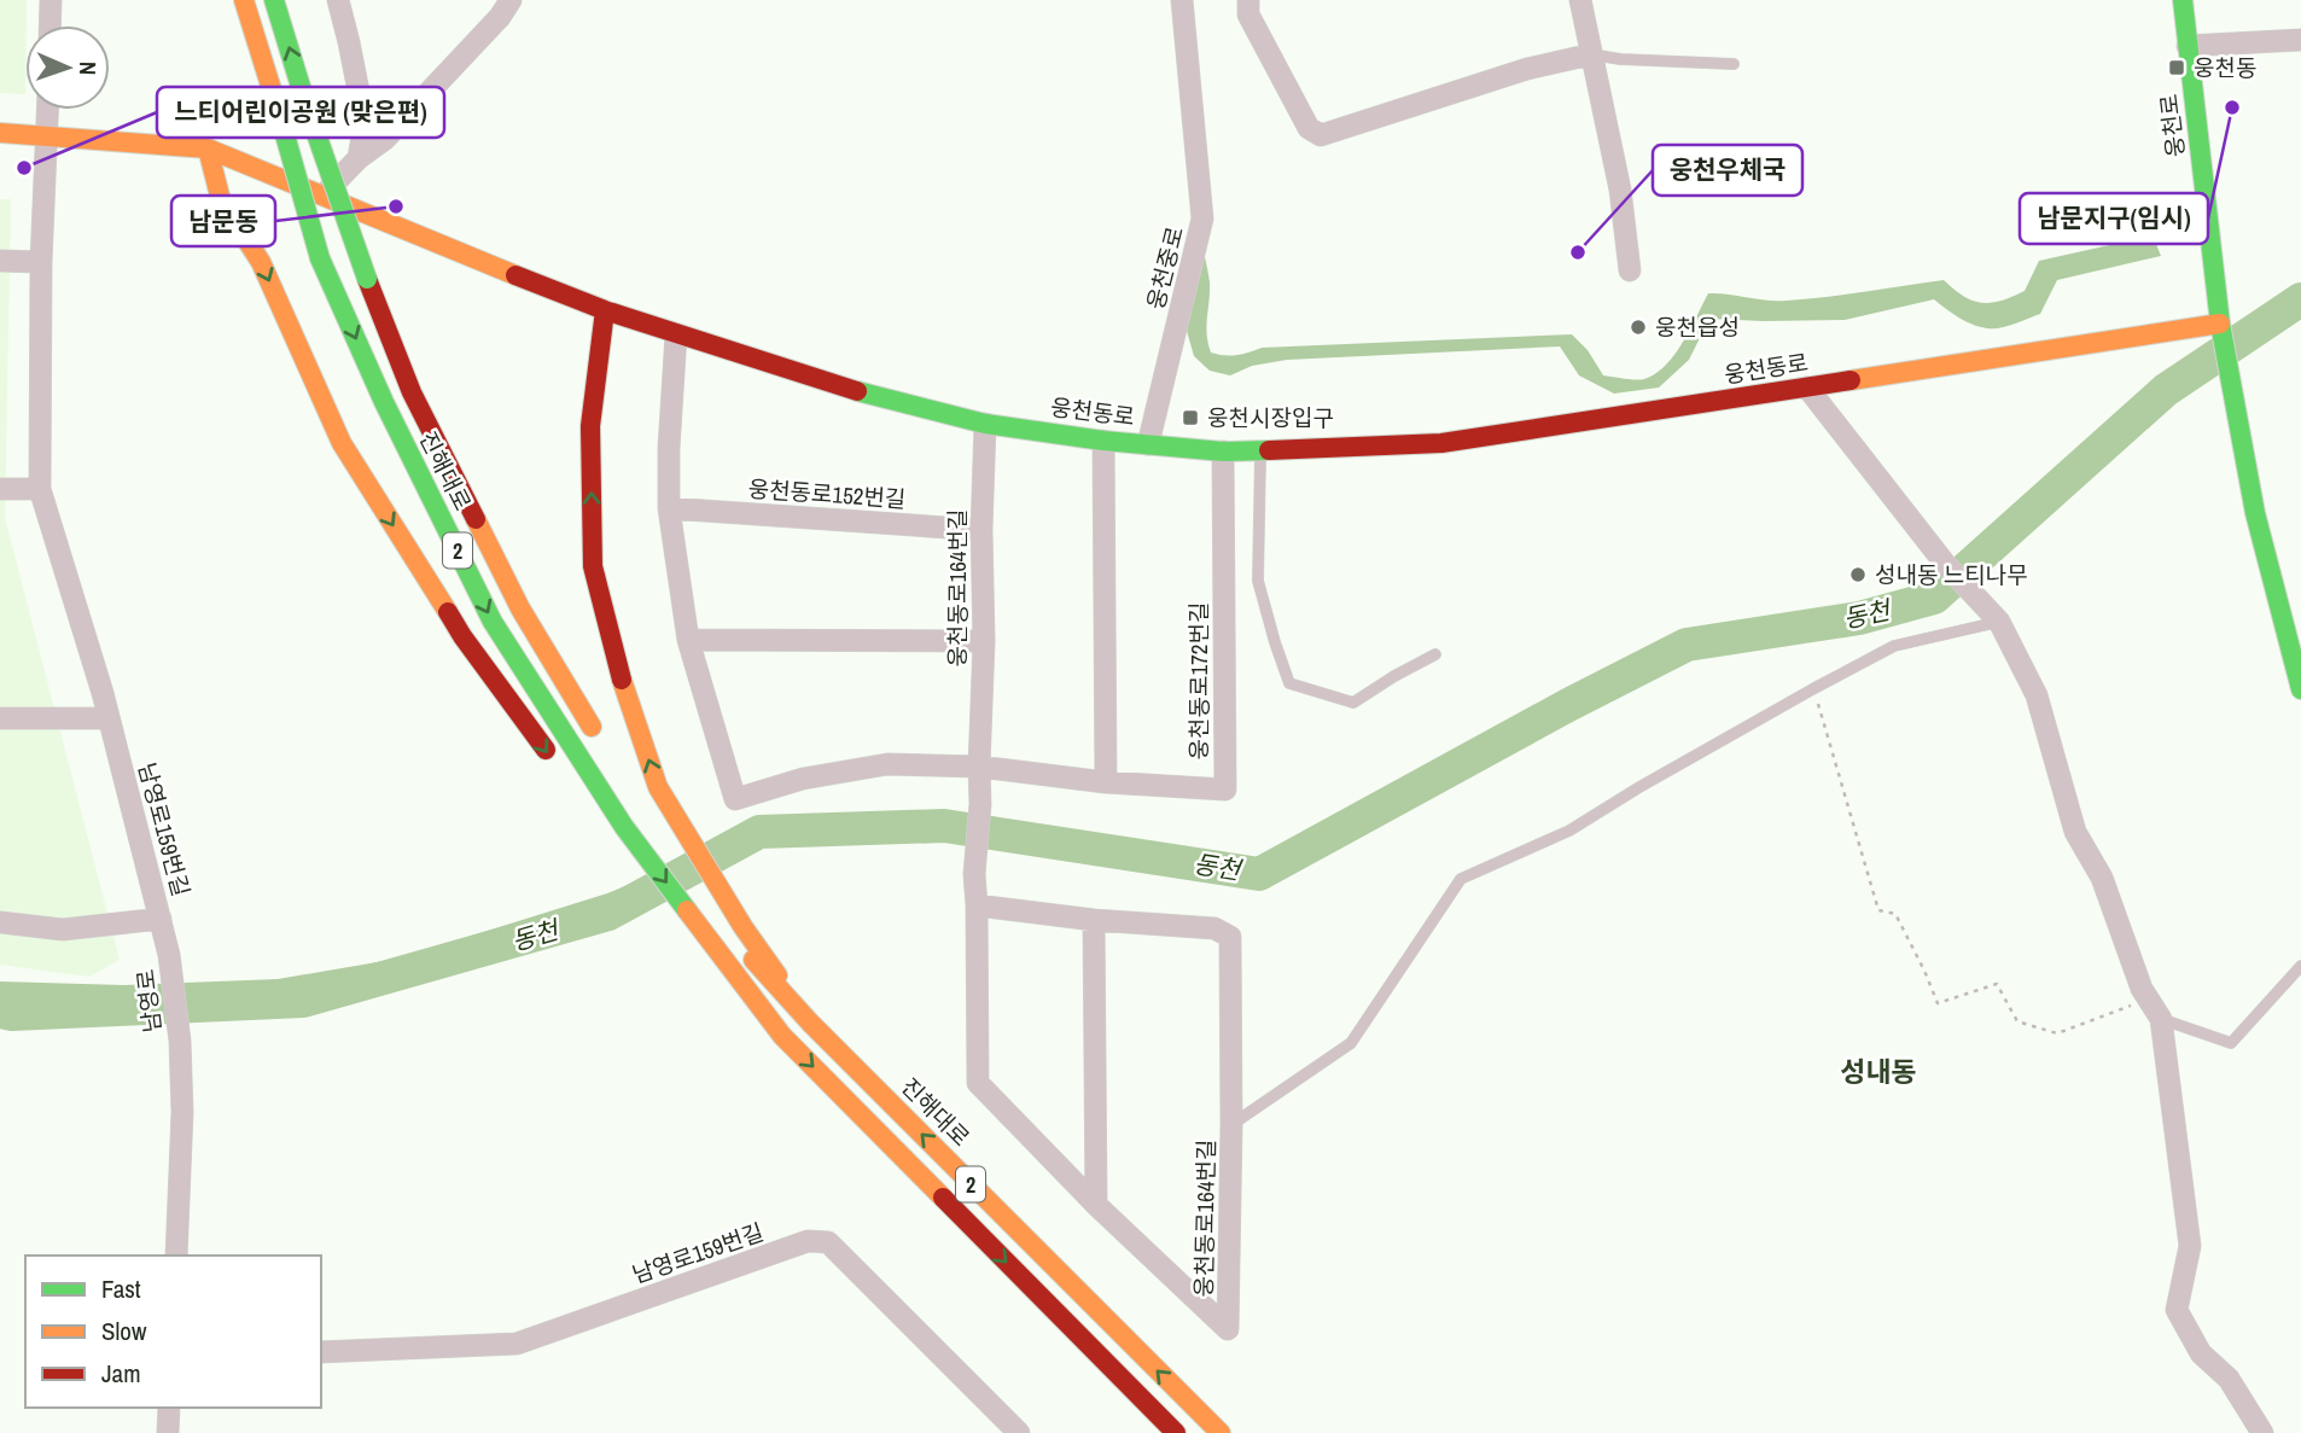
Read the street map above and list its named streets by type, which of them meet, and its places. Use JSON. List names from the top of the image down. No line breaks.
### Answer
{"streets":{"main road":["웅천로","웅천동로","진해대로","2"],"street":["웅천중로","웅천동로152번길","웅천동로164번길","웅천동로172번길","남영로159번길","남영로"]},"crossings":[["웅천로","웅천동로"],["웅천중로","웅천동로"],["웅천동로","웅천동로164번길"],["웅천동로","웅천동로172번길"],["웅천동로","남영로159번길"],["웅천동로152번길","웅천동로164번길"],["웅천동로164번길","웅천동로172번길"],["남영로159번길","남영로"]],"districts":["성내동"],"water":["동천"],"places":{"transit":["웅천동","웅천시장입구"],"other":["남문지구(임시)","느티어린이공원 (맞은편)","남문동","웅천우체국","웅천읍성","성내동 느티나무"]},"legend":["Fast","Slow","Jam"],"north":"right"}
